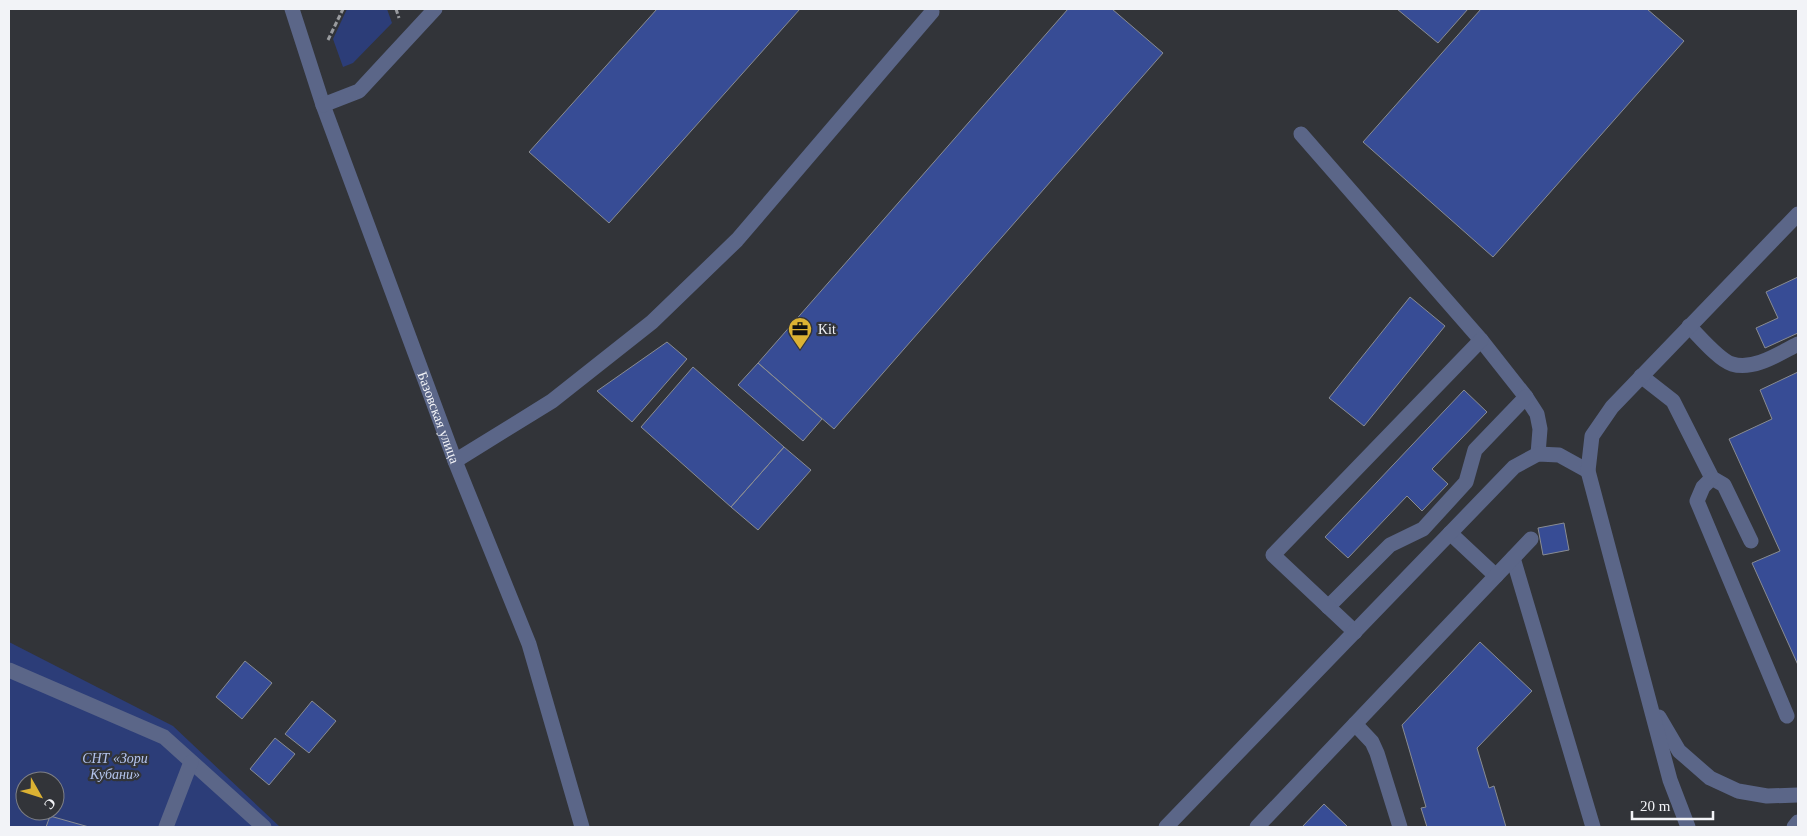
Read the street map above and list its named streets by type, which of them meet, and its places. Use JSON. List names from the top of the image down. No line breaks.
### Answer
{"streets":{"street":["Базовская улица"]},"parks":["СНТ «Зори Кубани»"],"places":{"office":["Kit"]},"scale_bar":"20 m","north":"bottom right"}
